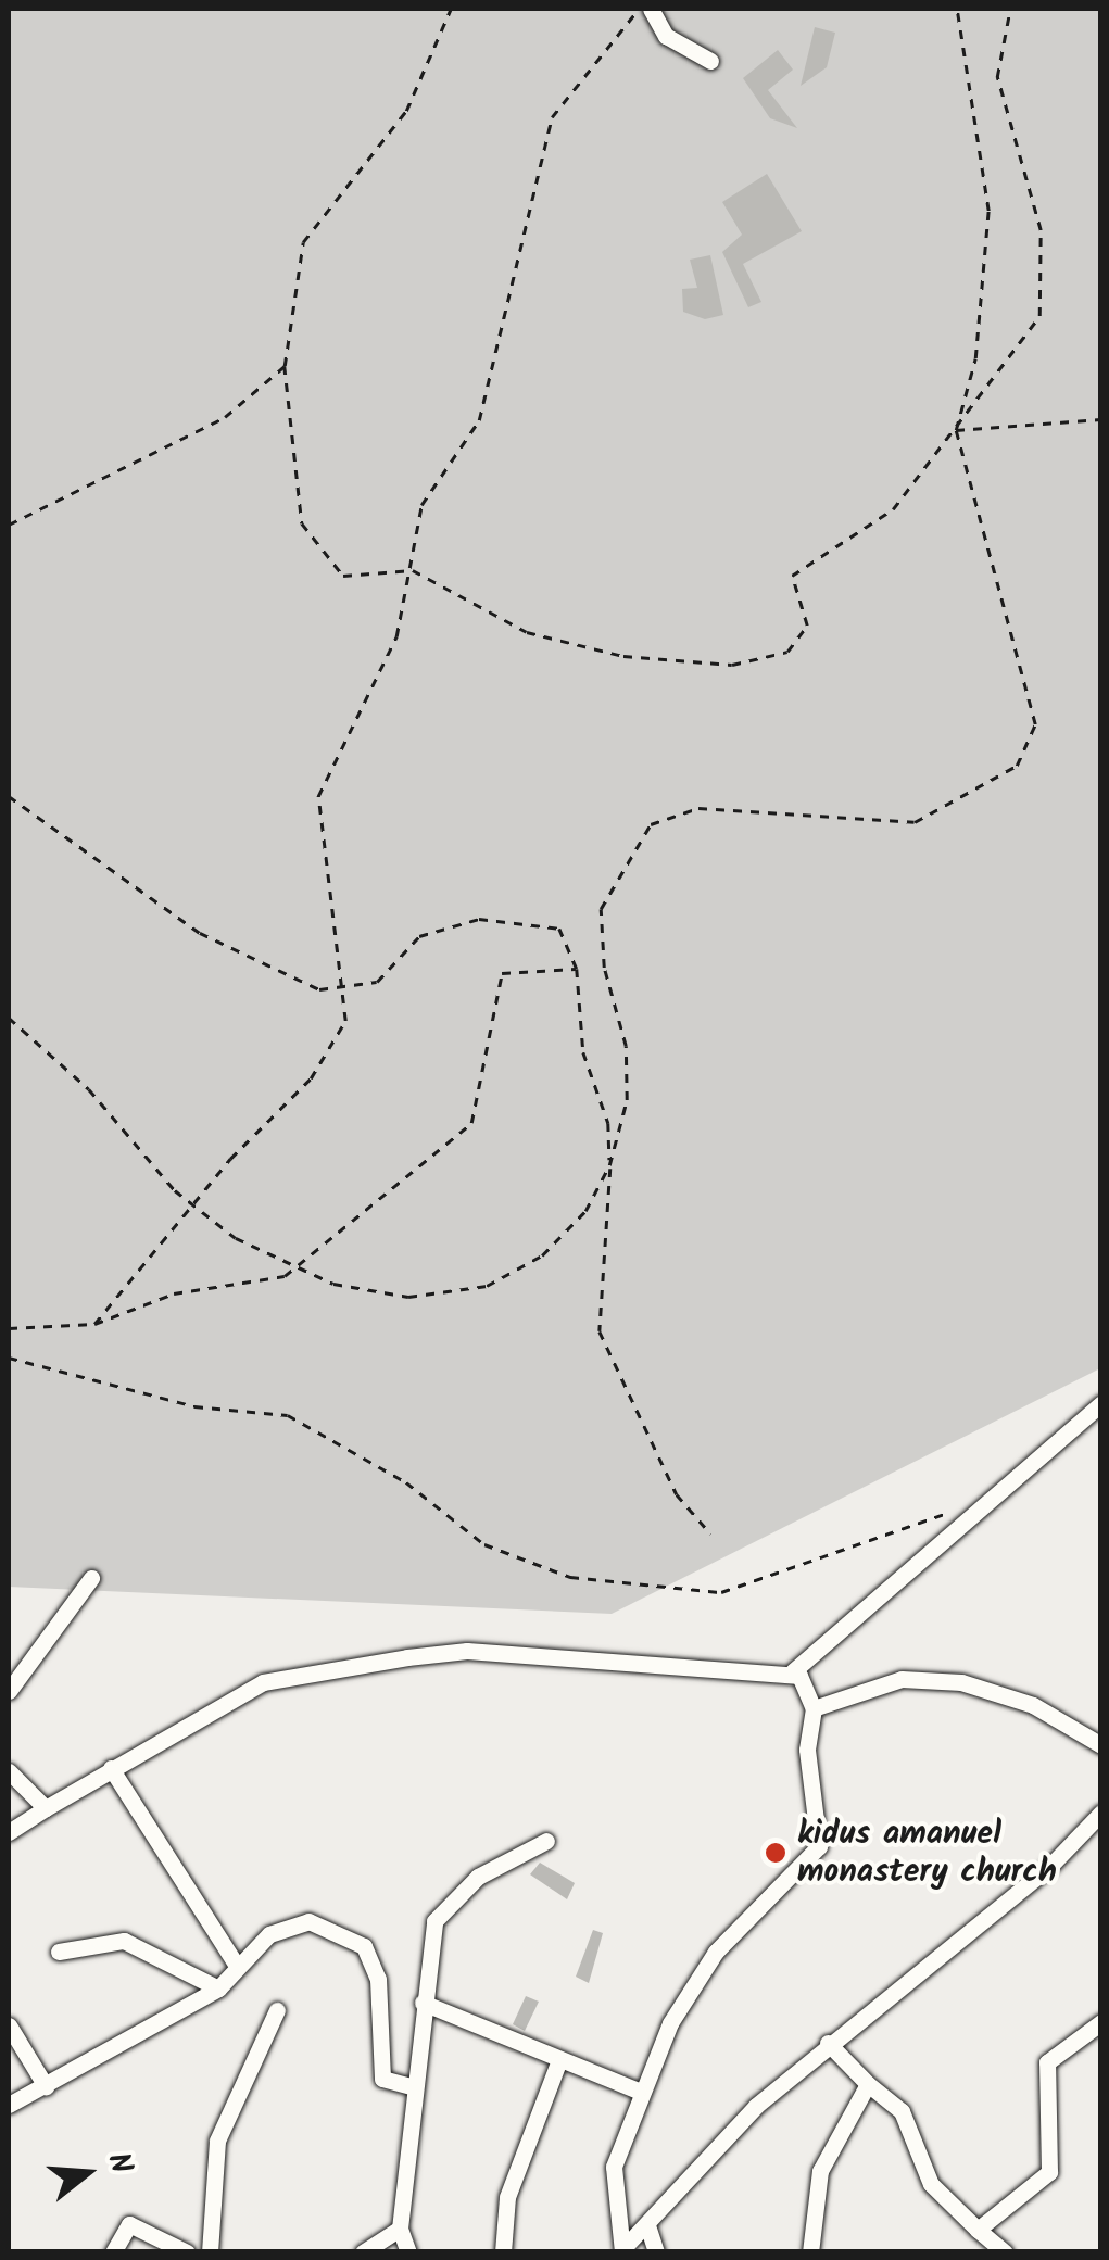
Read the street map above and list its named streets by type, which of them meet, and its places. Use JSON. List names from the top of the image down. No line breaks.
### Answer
{"places":["kidus amanuel monastery church"],"north":"right"}
